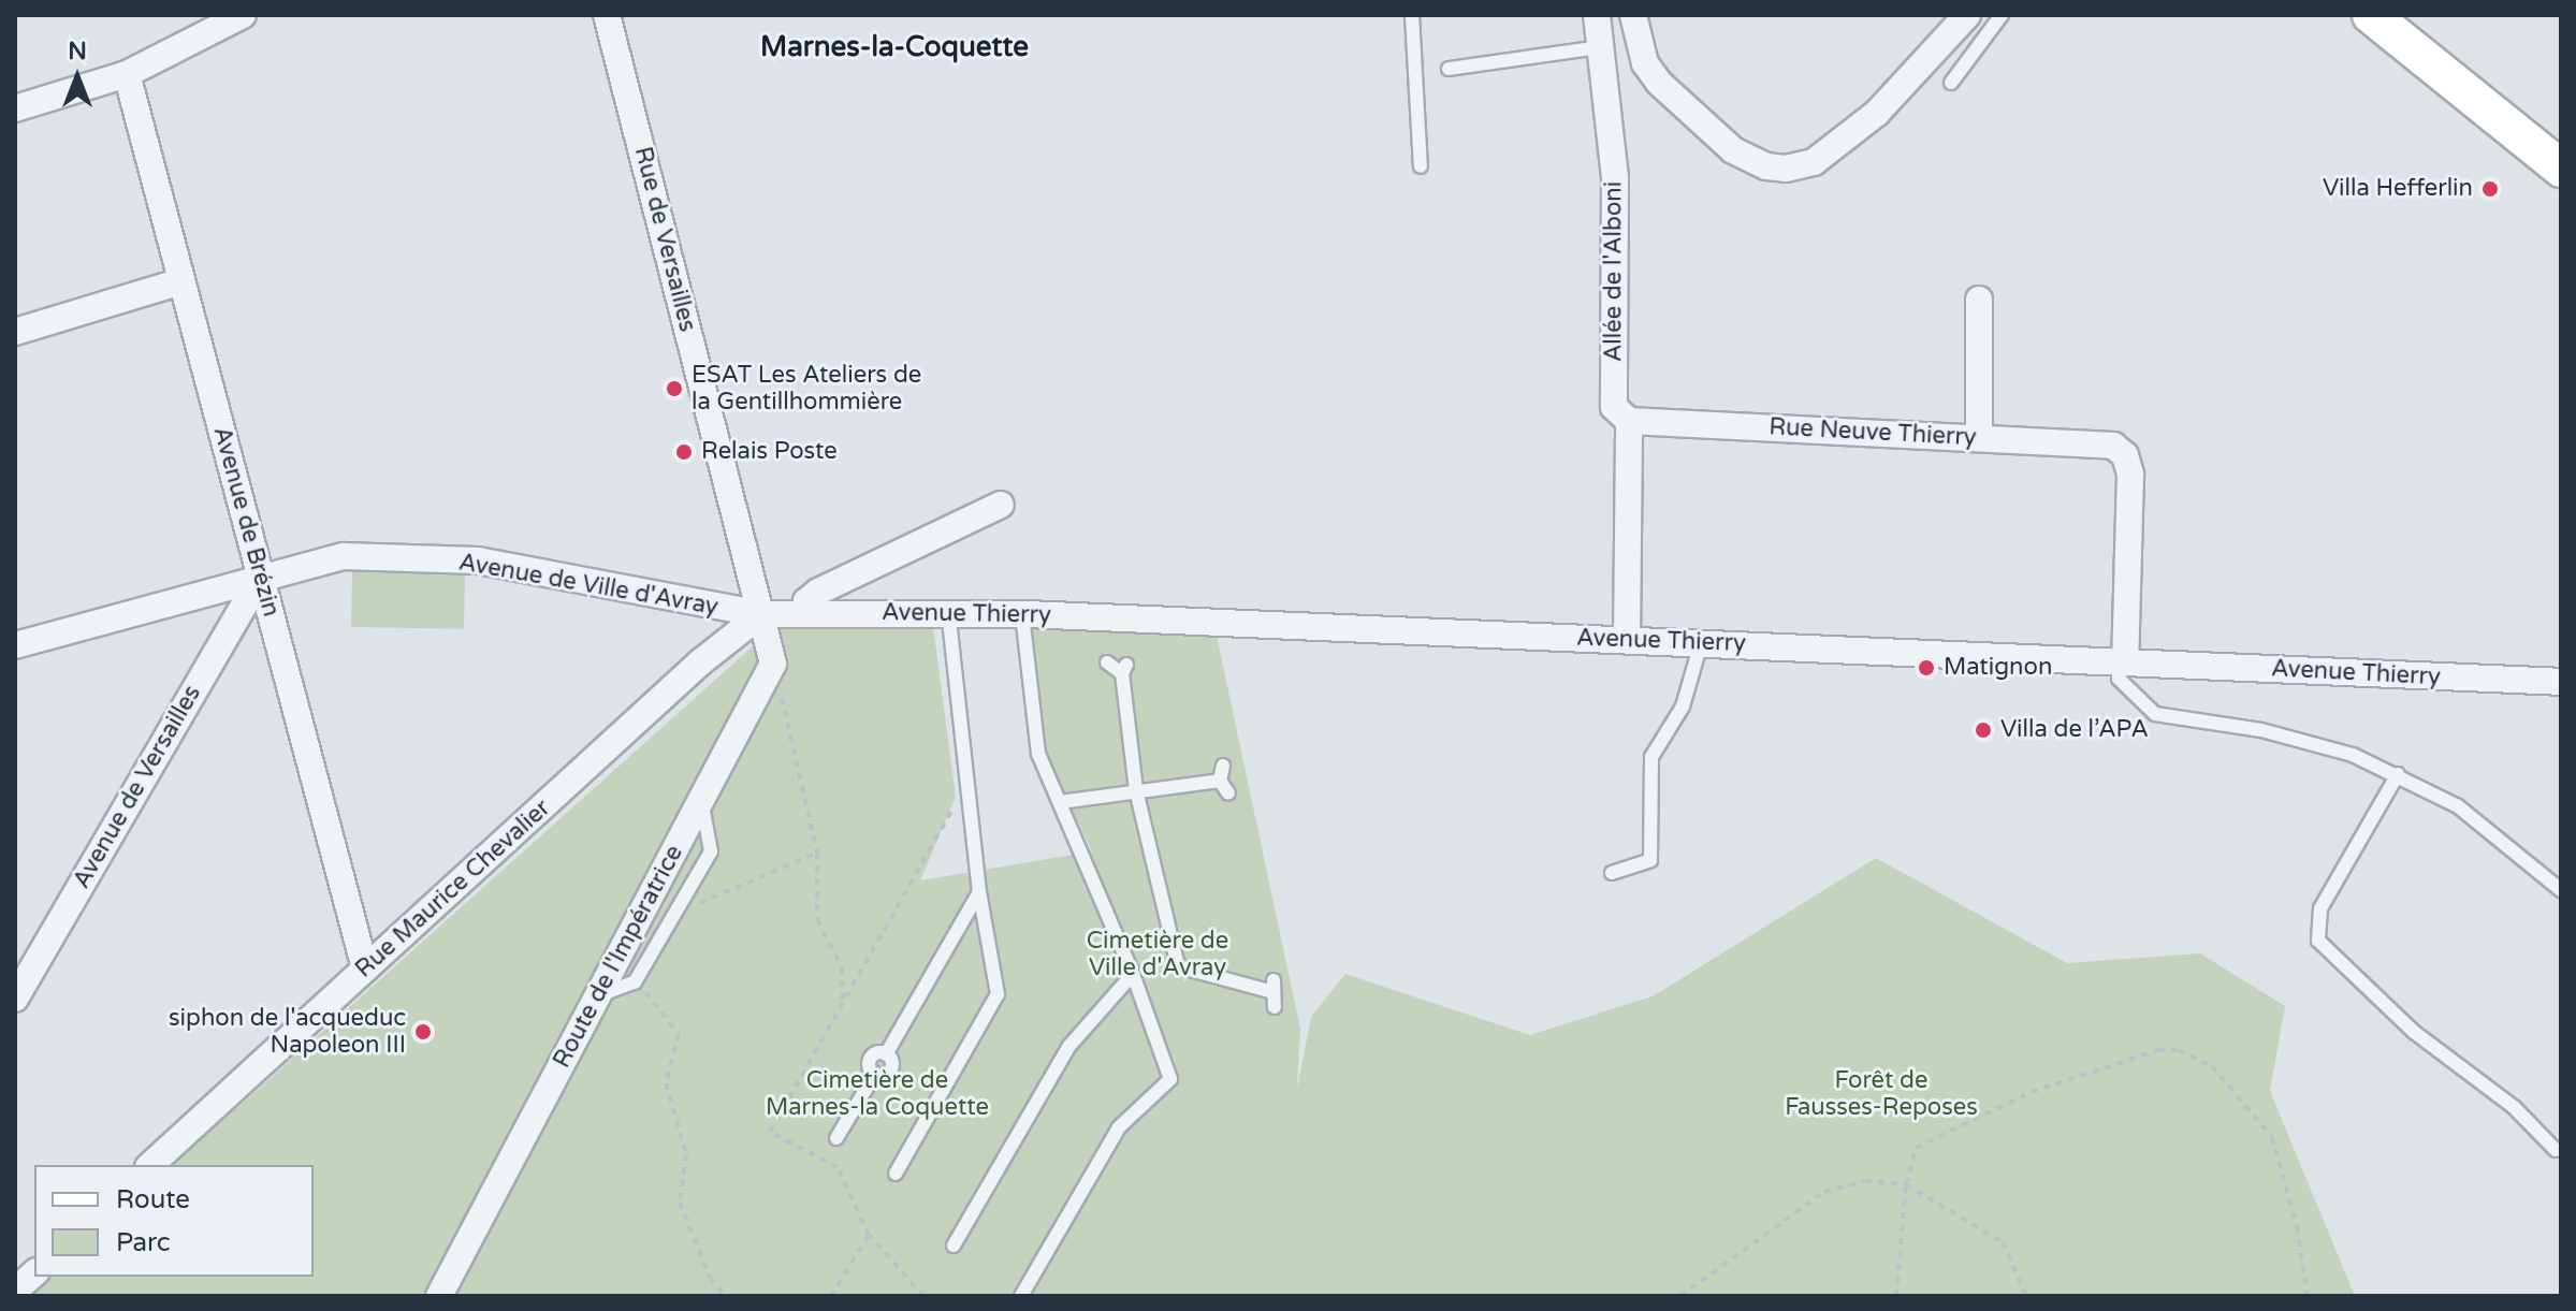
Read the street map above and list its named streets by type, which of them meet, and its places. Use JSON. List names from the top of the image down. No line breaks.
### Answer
{"streets":{"street":["Rue de Versailles","Allée de l'Alboni","Rue Neuve Thierry","Avenue de Brézin","Avenue de Ville d'Avray","Avenue Thierry","Avenue de Versailles","Rue Maurice Chevalier","Route de l'Impératrice"]},"crossings":[["Rue de Versailles","Avenue de Ville d'Avray"],["Rue de Versailles","Avenue Thierry"],["Rue de Versailles","Rue Maurice Chevalier"],["Allée de l'Alboni","Rue Neuve Thierry"],["Rue Neuve Thierry","Avenue Thierry"],["Avenue de Brézin","Avenue de Ville d'Avray"],["Avenue de Brézin","Avenue de Versailles"],["Avenue de Brézin","Rue Maurice Chevalier"],["Avenue de Ville d'Avray","Avenue Thierry"],["Avenue de Ville d'Avray","Avenue de Versailles"],["Avenue de Ville d'Avray","Rue Maurice Chevalier"],["Avenue Thierry","Rue Maurice Chevalier"]],"districts":["Marnes-la-Coquette"],"parks":["Cimetière de Ville d'Avray","Cimetière de Marnes-la Coquette","Forêt de Fausses-Reposes"],"places":["Villa Hefferlin","ESAT Les Ateliers de la Gentillhommière","Relais Poste","Matignon","Villa de l’APA","siphon de l'acqueduc Napoleon III"],"legend":["Route","Parc"],"north":"top"}
